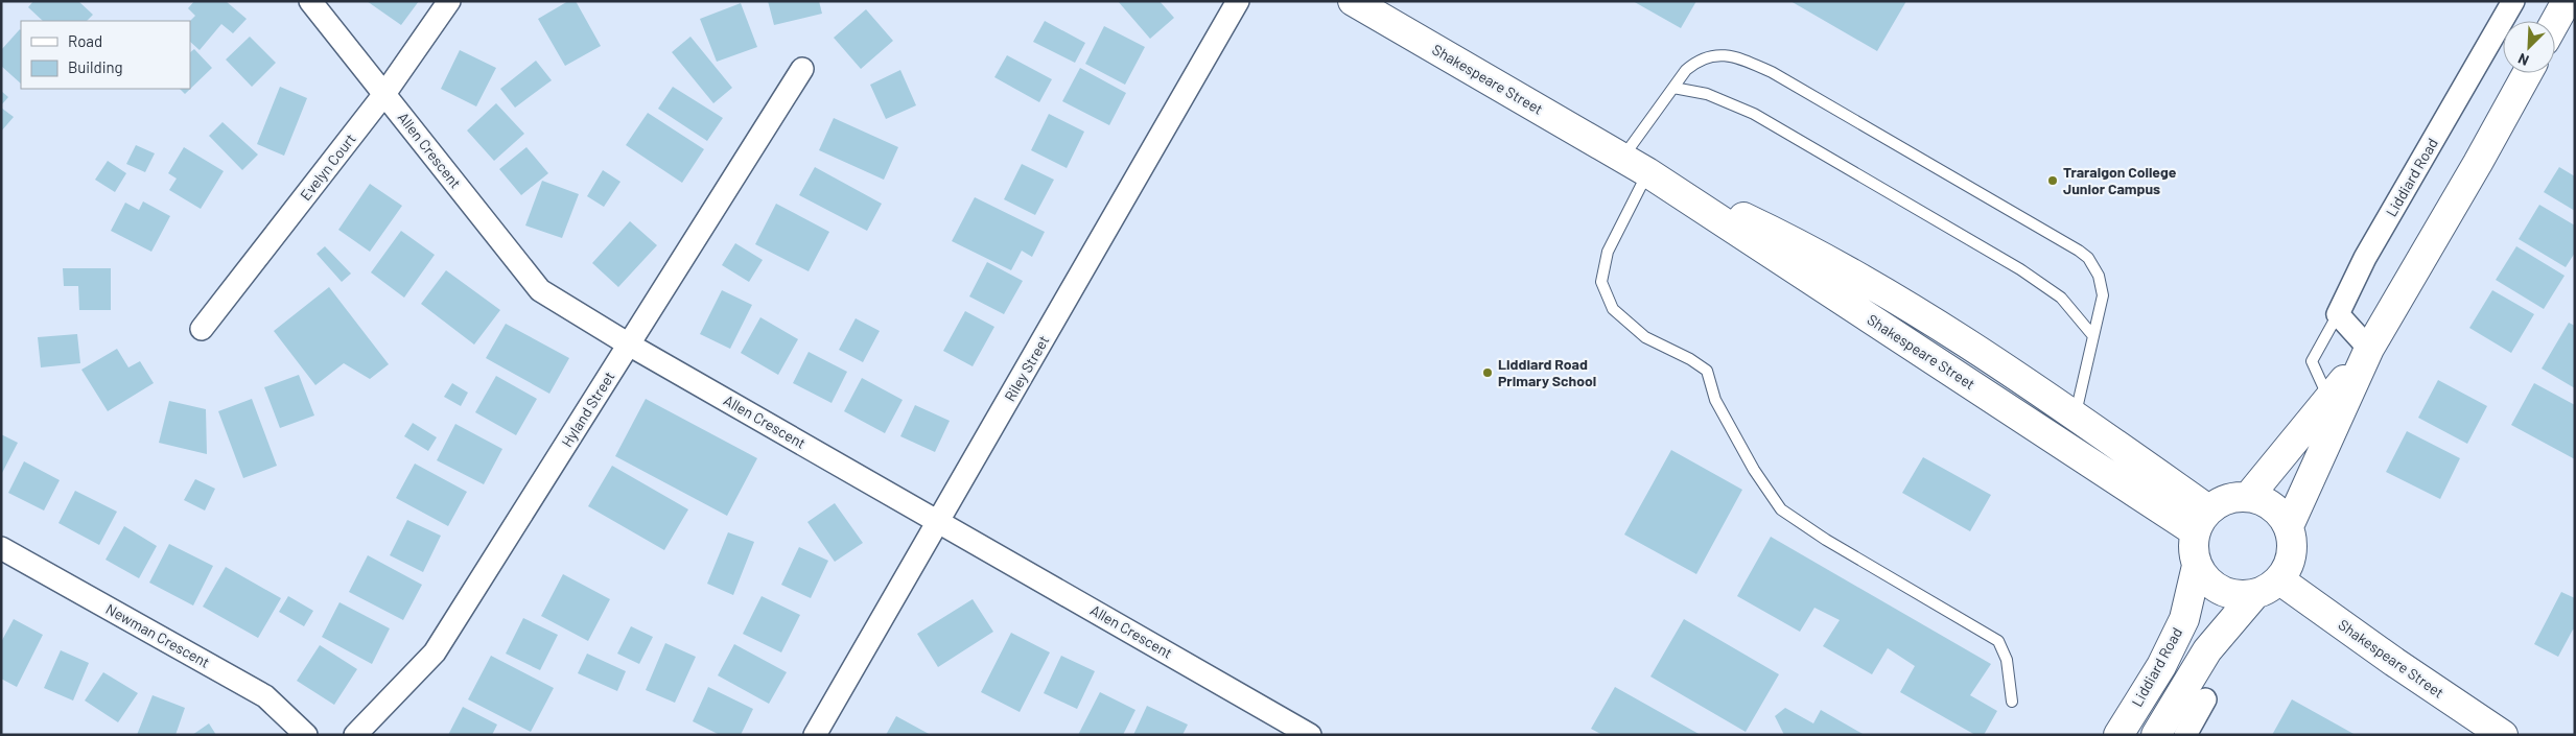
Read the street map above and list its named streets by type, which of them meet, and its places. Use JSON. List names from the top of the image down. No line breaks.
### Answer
{"streets":{"street":["Shakespeare Street","Allen Crescent","Evelyn Court","Liddiard Road","Riley Street","Hyland Street","Newman Crescent"]},"crossings":[["Shakespeare Street","Liddiard Road"],["Allen Crescent","Evelyn Court"],["Allen Crescent","Riley Street"],["Allen Crescent","Hyland Street"]],"places":["Traralgon College Junior Campus","Liddiard Road Primary School"],"legend":["Road","Building"],"north":"bottom left"}
